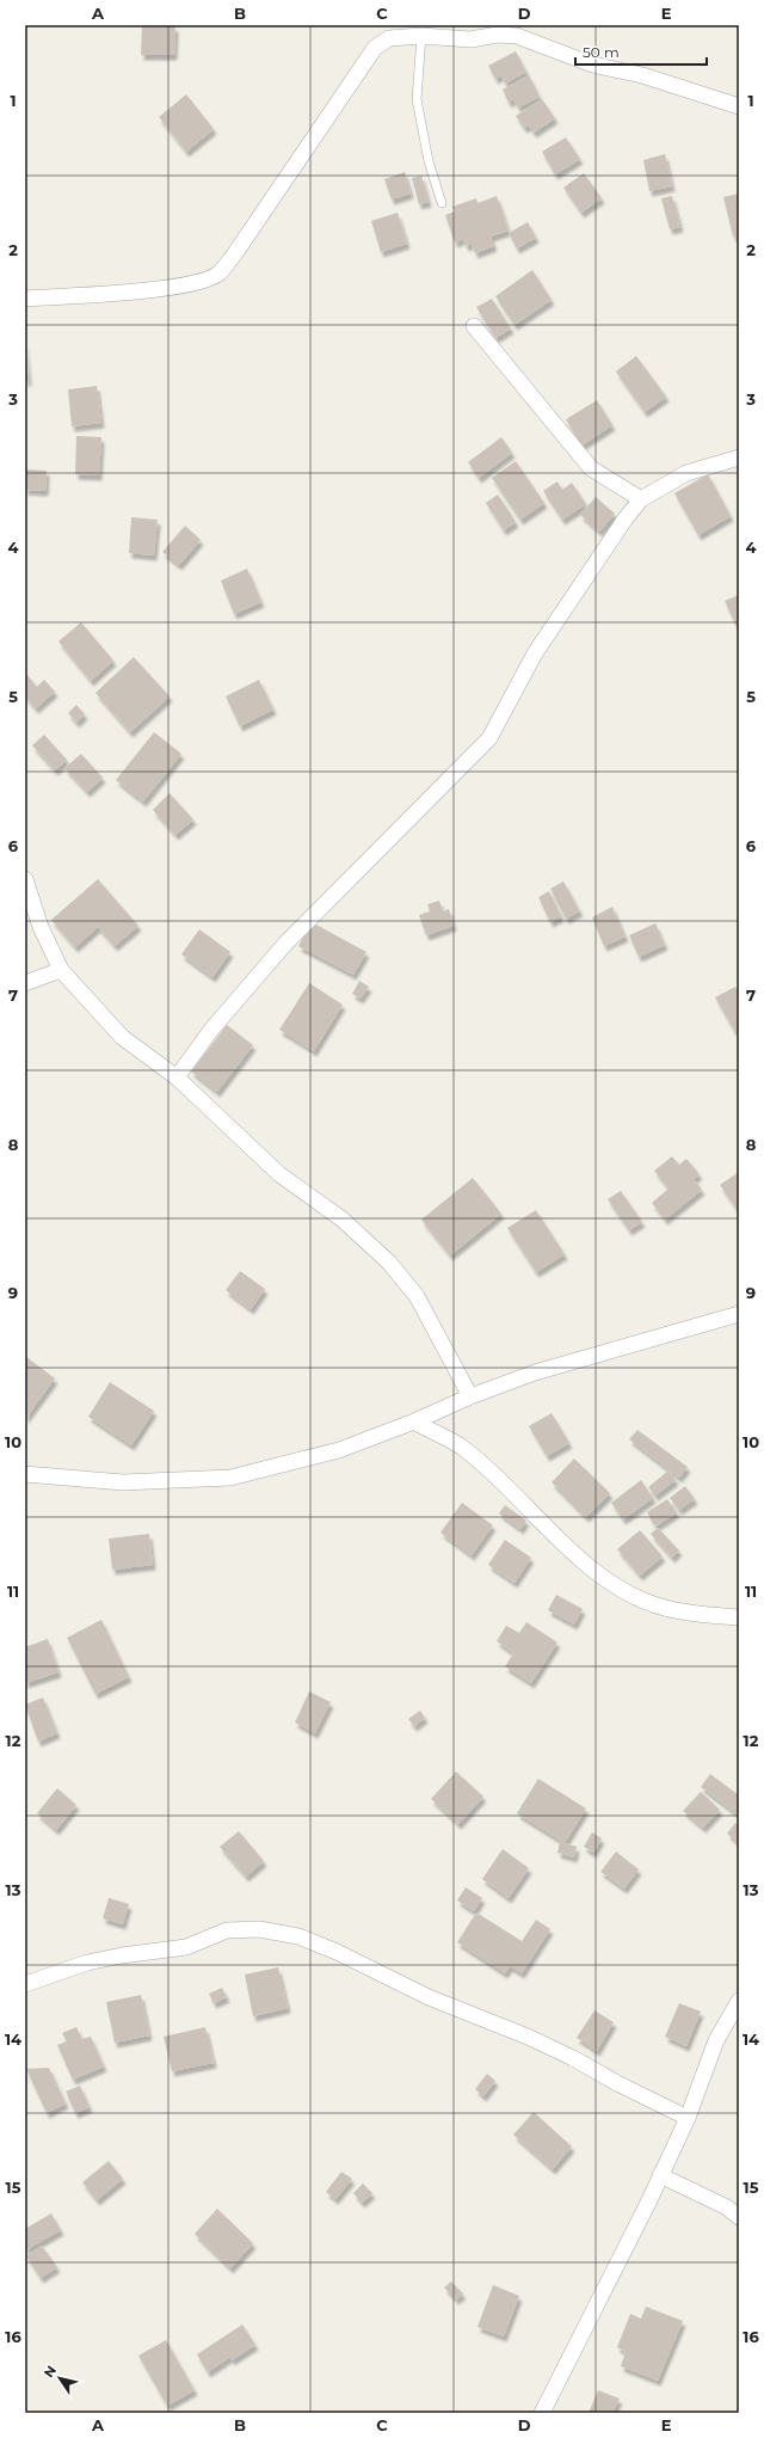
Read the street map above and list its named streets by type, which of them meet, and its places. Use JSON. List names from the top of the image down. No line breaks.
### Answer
{"scale_bar":"50 m","north":"top left","grid":{"columns":["A","B","C","D","E"],"rows":["1","2","3","4","5","6","7","8","9","10","11","12","13","14","15","16"]}}
